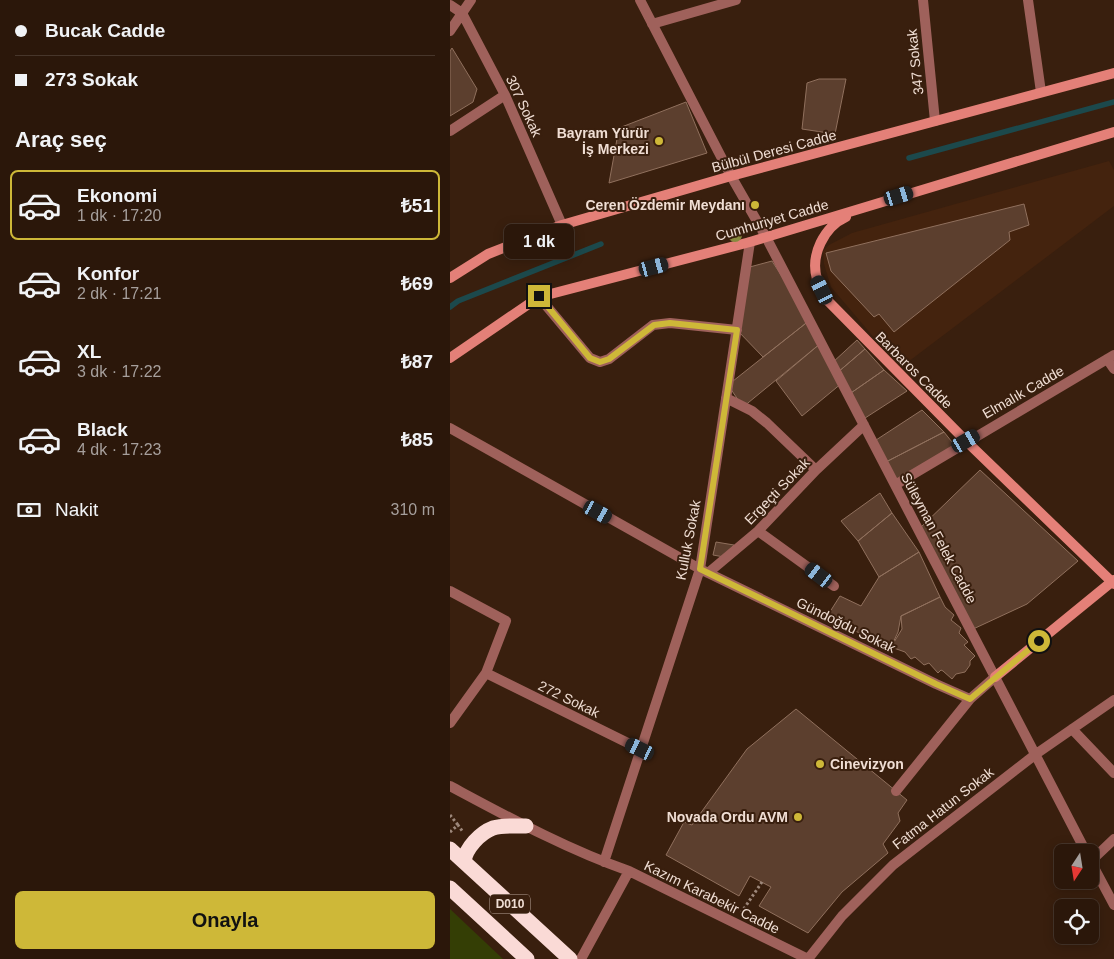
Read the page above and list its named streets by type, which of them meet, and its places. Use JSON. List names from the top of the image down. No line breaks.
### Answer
{"streets":{"highway":["D010"],"street":["347 Sokak","307 Sokak","Bülbül Deresi Cadde","Cumhuriyet Cadde","Barbaros Cadde","Elmalık Cadde","Ergeçti Sokak","Süleyman Felek Cadde","Kulluk Sokak","Gündoğdu Sokak","272 Sokak","Fatma Hatun Sokak","Kazım Karabekir Cadde"]},"crossings":[["347 Sokak","Bülbül Deresi Cadde"],["307 Sokak","Bülbül Deresi Cadde"],["Bülbül Deresi Cadde","Süleyman Felek Cadde"],["Cumhuriyet Cadde","Barbaros Cadde"],["Cumhuriyet Cadde","Süleyman Felek Cadde"],["Cumhuriyet Cadde","Kulluk Sokak"],["Barbaros Cadde","Elmalık Cadde"],["Elmalık Cadde","Süleyman Felek Cadde"],["Ergeçti Sokak","Süleyman Felek Cadde"],["Ergeçti Sokak","Kulluk Sokak"],["Ergeçti Sokak","Gündoğdu Sokak"],["Süleyman Felek Cadde","Fatma Hatun Sokak"],["Kulluk Sokak","Gündoğdu Sokak"],["Kulluk Sokak","272 Sokak"],["Kulluk Sokak","Kazım Karabekir Cadde"],["Fatma Hatun Sokak","Kazım Karabekir Cadde"]],"places":["Bayram Yürür İş Merkezi","Ceren Özdemir Meydanı","Cinevizyon","Novada Ordu AVM"],"north":"bottom","page":{"banner":["Bucak Cadde","273 Sokak"],"heading":"Araç seç","list":[{"name":"Ekonomi","note":"1 dk · 17:20","value":"₺51"},{"name":"Konfor","note":"2 dk · 17:21","value":"₺69"},{"name":"XL","note":"3 dk · 17:22","value":"₺87"},{"name":"Black","note":"4 dk · 17:23","value":"₺85"}],"bubble":"1 dk","pay":["Nakit","310 m"],"buttons":"Onayla"}}
